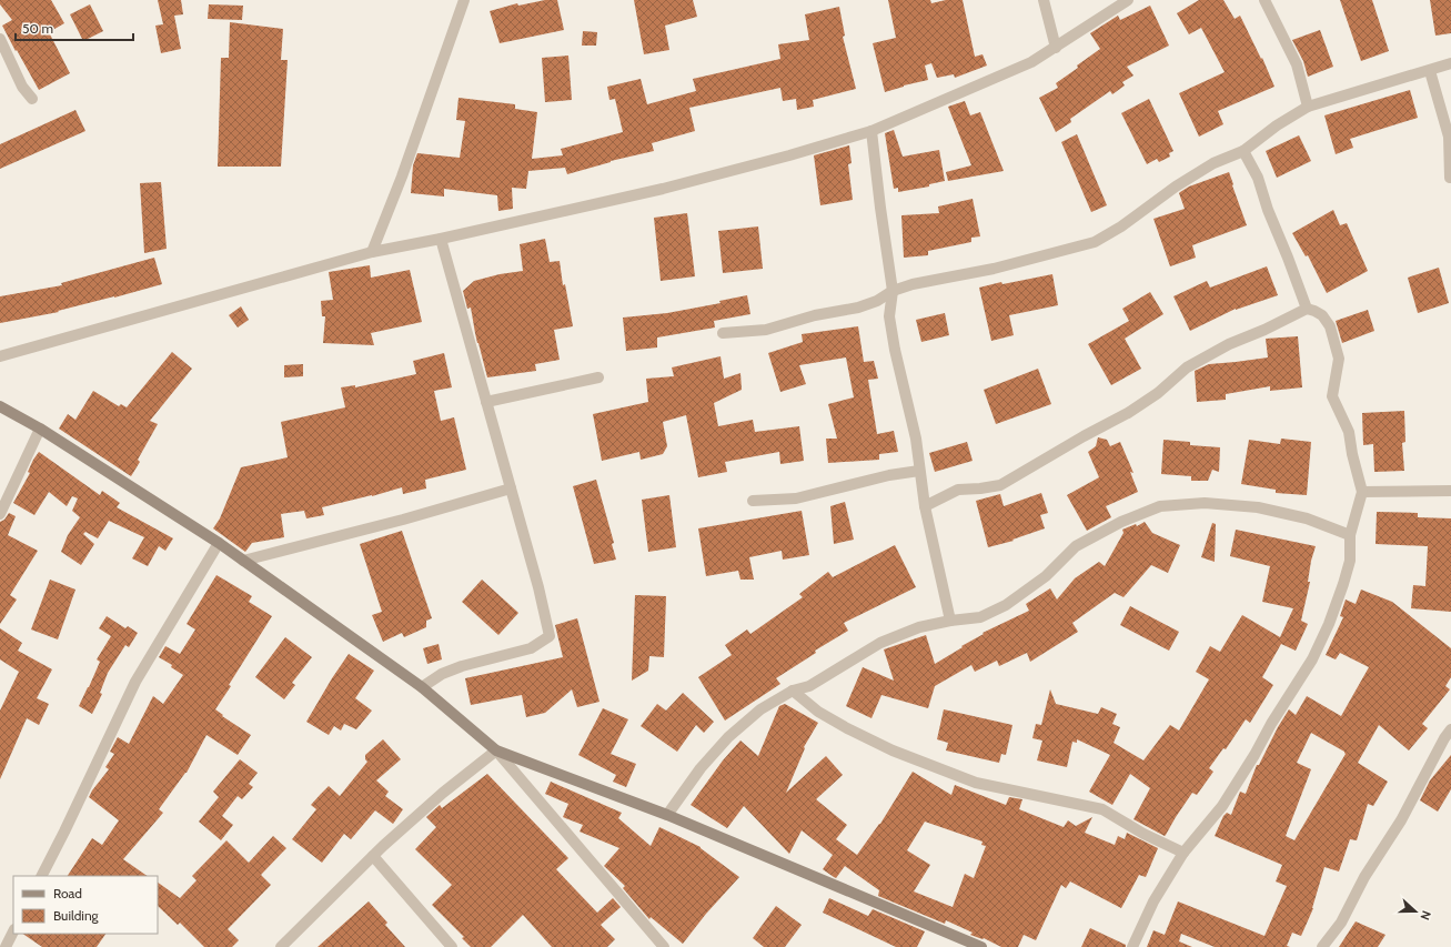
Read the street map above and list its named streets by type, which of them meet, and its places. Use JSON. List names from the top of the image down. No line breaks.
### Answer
{"legend":["Road","Building"],"scale_bar":"50 m","north":"right"}
